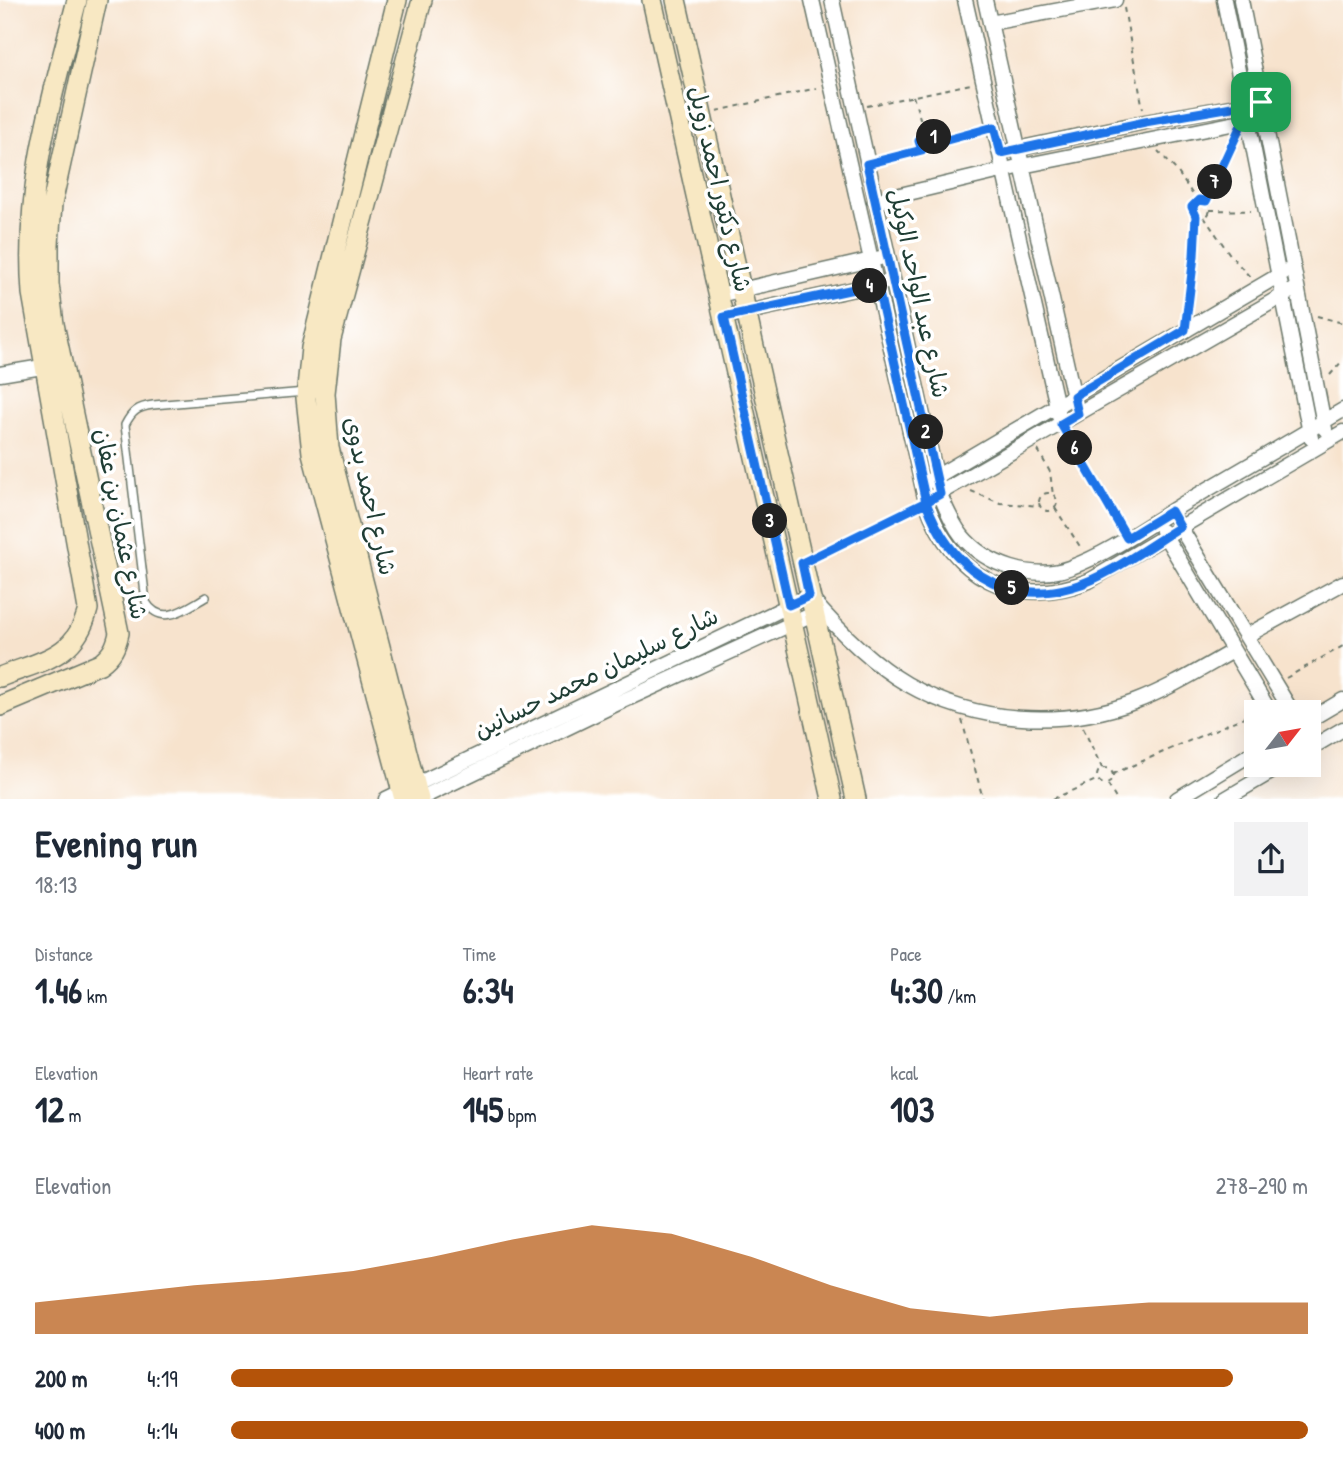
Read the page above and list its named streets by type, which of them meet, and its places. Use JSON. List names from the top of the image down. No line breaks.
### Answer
{"streets":{"street":["شارع دكتور احمد زويل","شارع عبد الواحد الوكيل","شارع احمد بدوى","شارع عثمان بن عفان","شارع سليمان محمد حسانين"]},"crossings":[["شارع دكتور احمد زويل","شارع سليمان محمد حسانين"],["شارع احمد بدوى","شارع سليمان محمد حسانين"]],"north":"top right","page":{"pins":["1","7","4","2","6","3","5"],"heading":["Evening run","18:13"],"stats":[["Distance","1.46 km"],["Time","6:34"],["Pace","4:30 /km"],["Elevation","12 m"],["Heart rate","145 bpm"],["kcal","103"]],"chart":["Elevation","278–290 m"],"list":[{"name":"200 m","note":"4:19"},{"name":"400 m","note":"4:14"}]}}
